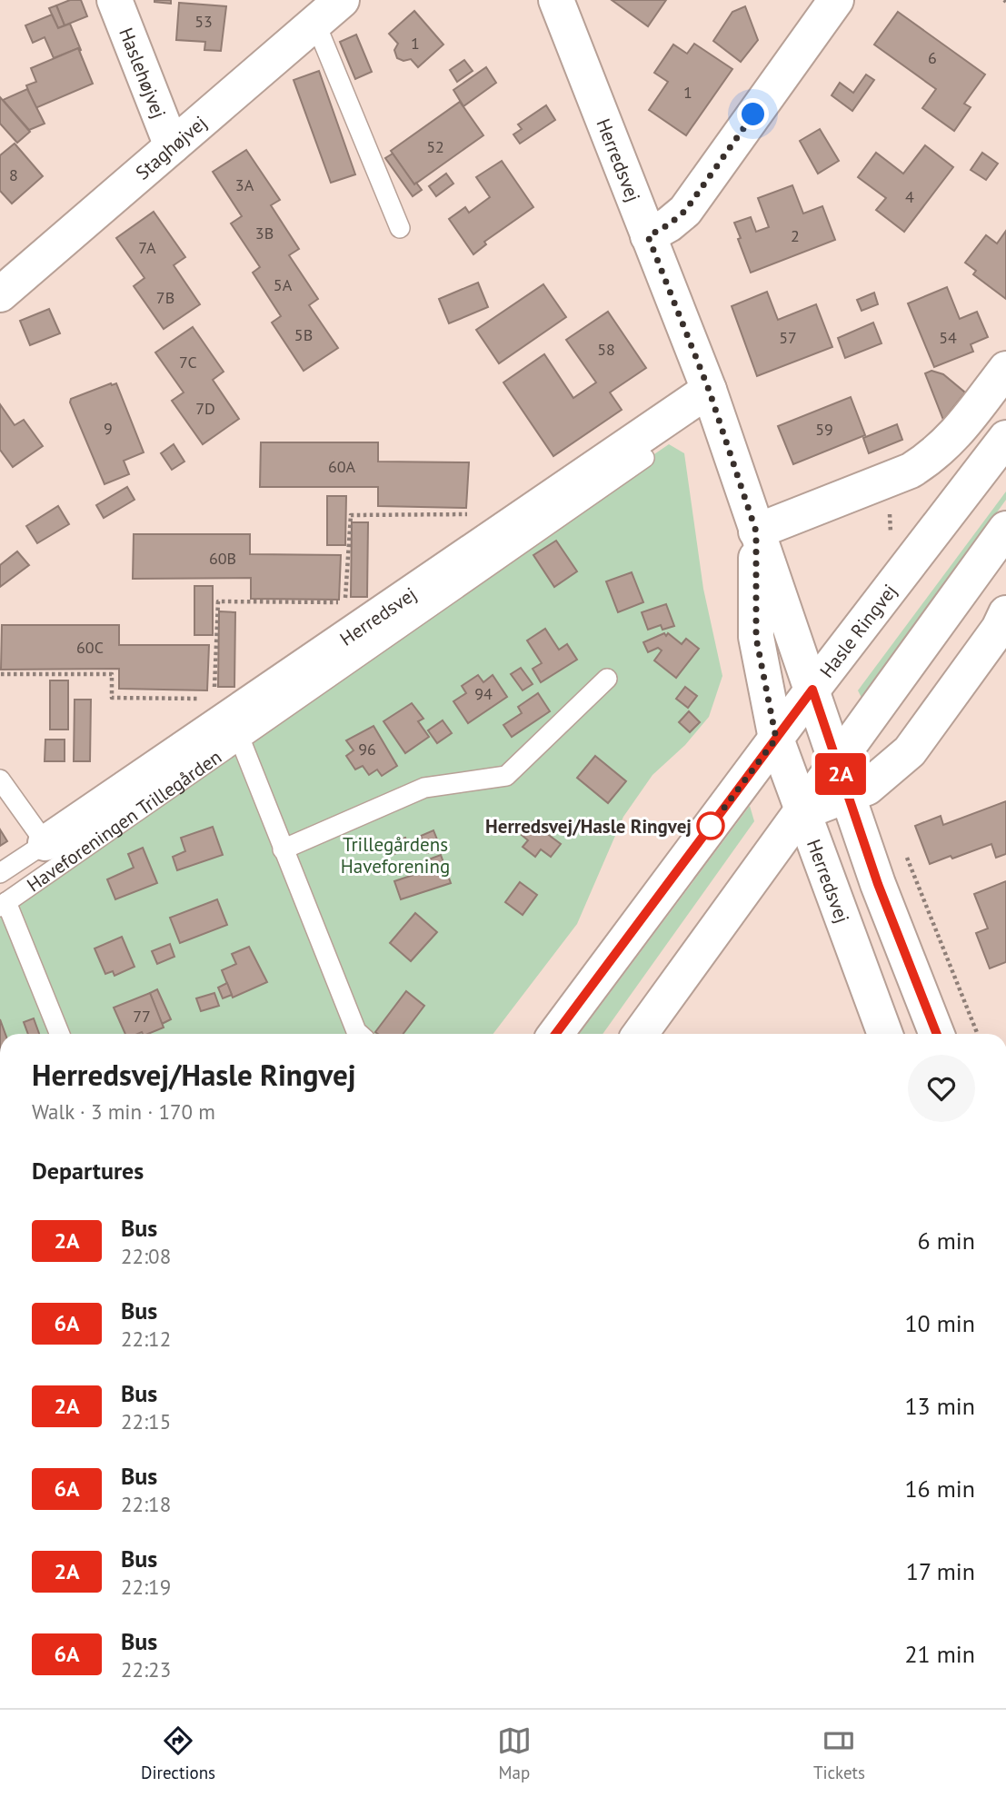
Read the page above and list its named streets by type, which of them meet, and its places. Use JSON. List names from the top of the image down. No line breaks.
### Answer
{"streets":{"street":["Haslehøjvej","Staghøjvej","Herredsvej","Hasle Ringvej"],"lane":["Haveforeningen Trillegården"]},"crossings":[["Haslehøjvej","Staghøjvej"],["Herredsvej","Hasle Ringvej"]],"parks":["Trillegårdens Haveforening"],"places":["Herredsvej/Hasle Ringvej"],"lines":["bus line 2A"],"house_numbers":["53","1","6","1","52","8","3A","4","3B","2","7A","5A","7B","5B","57","54","58","7C","7D","9","59","60A","60B","60C","94","96","77"],"page":{"on_map":"2A","heading":[["Herredsvej/Hasle Ringvej","Walk · 3 min · 170 m"],"Departures"],"list":[{"mark":"2A","name":"Bus","note":"22:08","value":"6 min"},{"mark":"6A","name":"Bus","note":"22:12","value":"10 min"},{"mark":"2A","name":"Bus","note":"22:15","value":"13 min"},{"mark":"6A","name":"Bus","note":"22:18","value":"16 min"},{"mark":"2A","name":"Bus","note":"22:19","value":"17 min"},{"mark":"6A","name":"Bus","note":"22:23","value":"21 min"}],"tabs":["Directions","Map","Tickets"]}}
